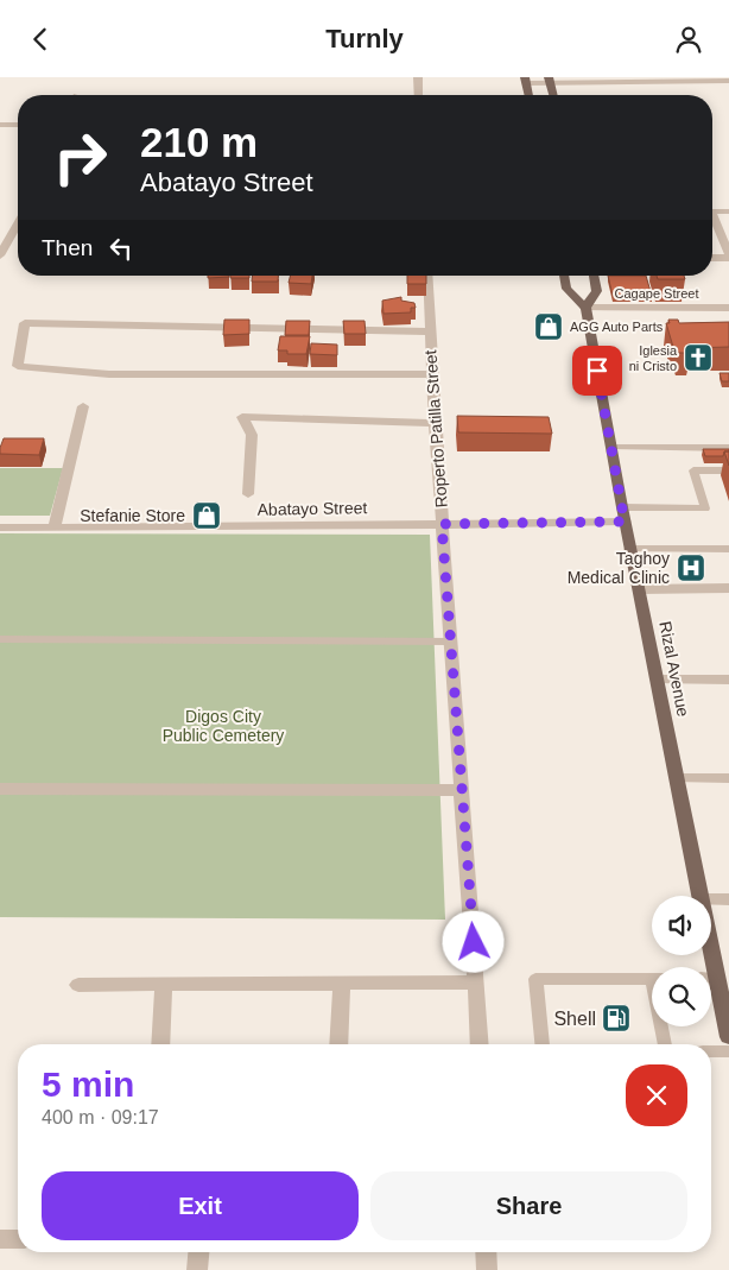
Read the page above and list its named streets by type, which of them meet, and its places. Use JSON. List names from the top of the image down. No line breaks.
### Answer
{"streets":{"main road":["Rizal Avenue"],"street":["Cagape Street","Roperto Patilla Street","Abatayo Street"]},"crossings":[["Cagape Street","Rizal Avenue"],["Roperto Patilla Street","Abatayo Street"],["Abatayo Street","Rizal Avenue"]],"parks":["Digos City Public Cemetery"],"places":{"shop":["AGG Auto Parts","Stefanie Store"],"church":["Iglesia ni Cristo"],"hospital":["Taghoy Medical Clinic"],"fuel station":["Shell"]},"page":{"header":"Turnly","turn":["210 m","Abatayo Street"],"then":"Then","heading":["5 min","400 m · 09:17"],"buttons":["Exit","Share"]}}
